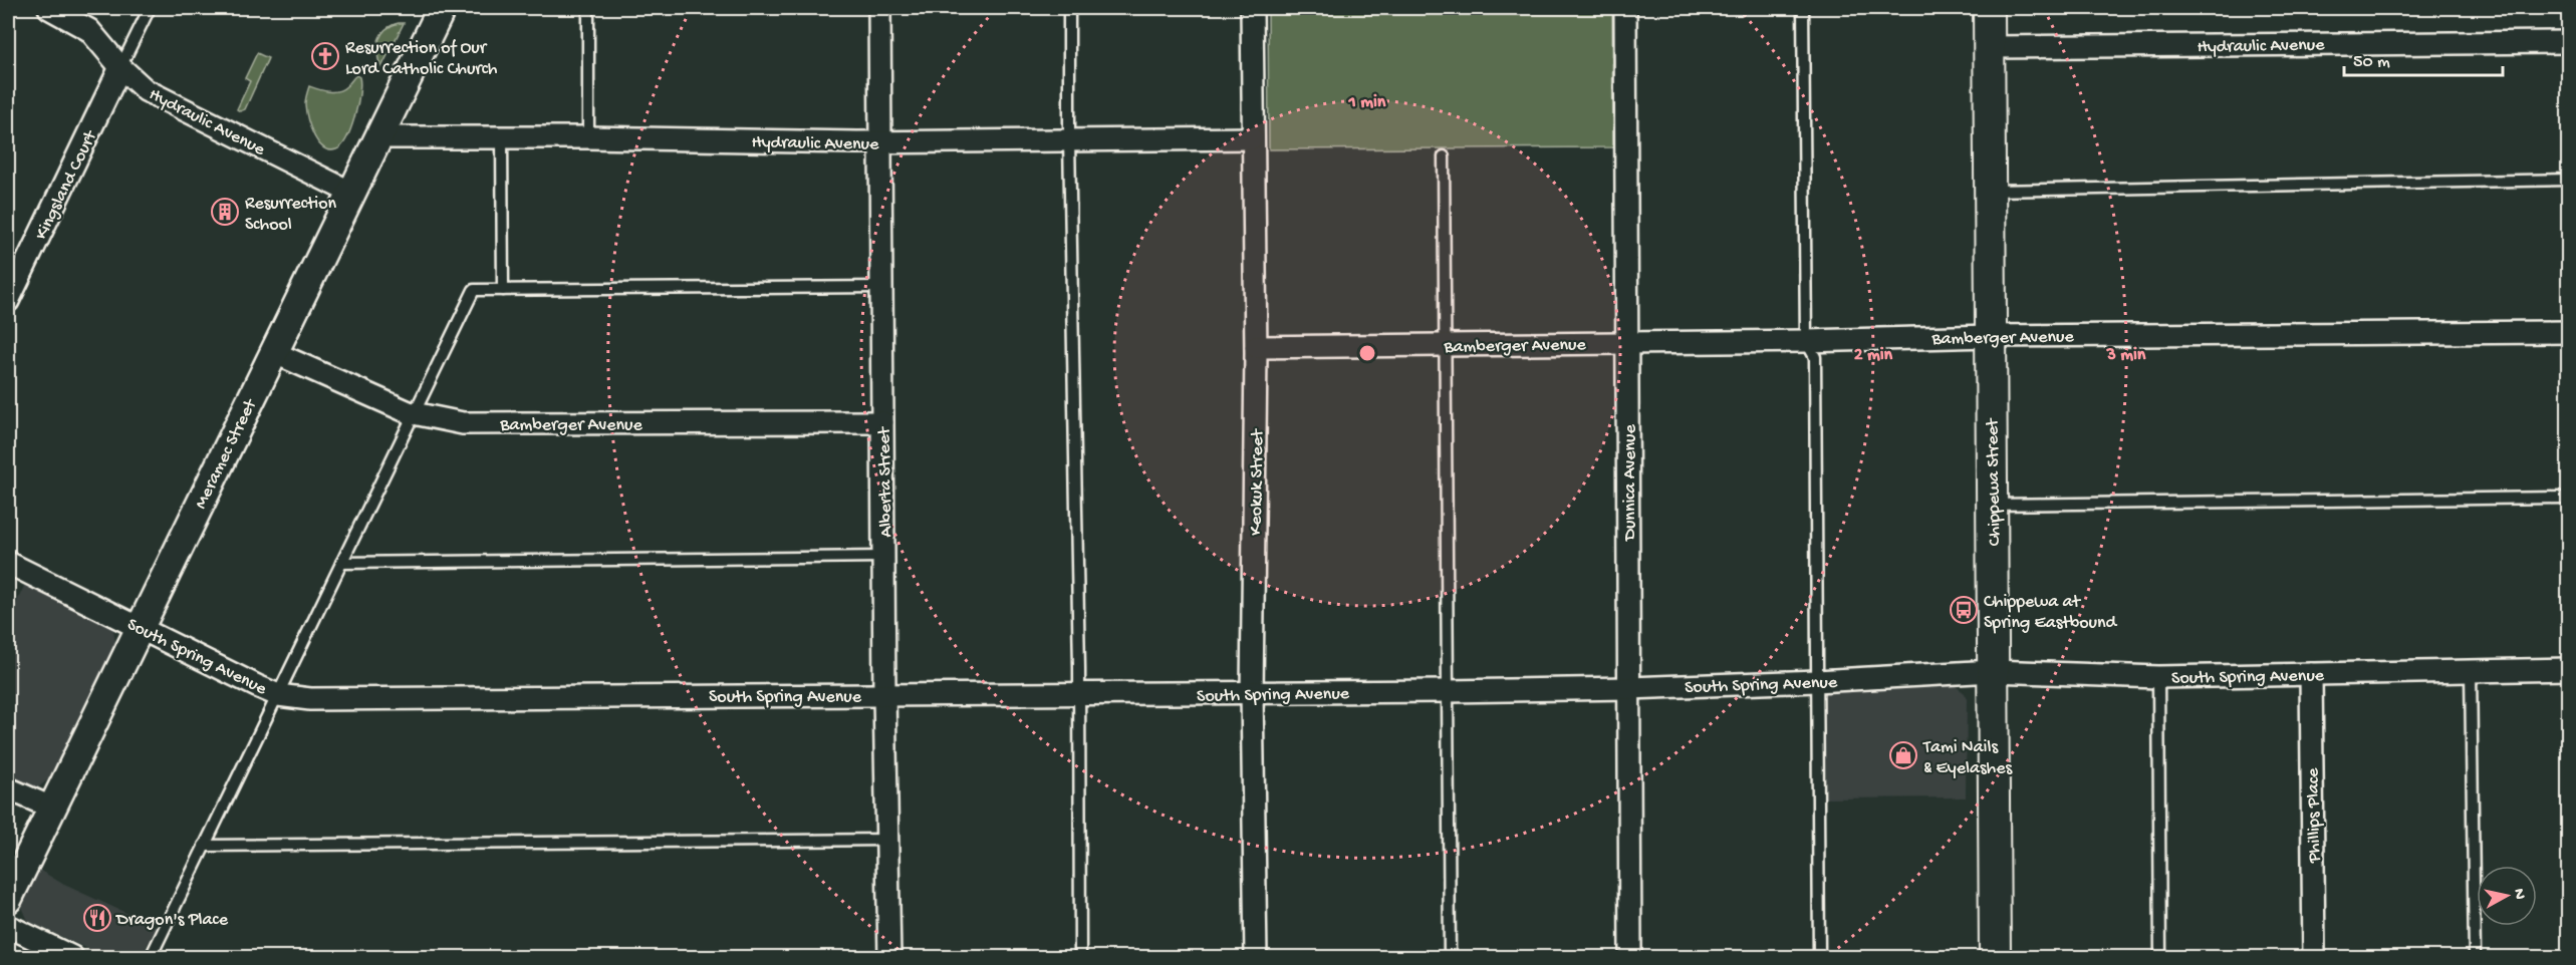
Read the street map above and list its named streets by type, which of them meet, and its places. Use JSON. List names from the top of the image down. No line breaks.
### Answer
{"streets":{"main road":["Chippewa Street"],"street":["Hydraulic Avenue","Kingsland Court","Bamberger Avenue","Meramec Street","Alberta Street","Keokuk Street","Dunnica Avenue","South Spring Avenue","Phillips Place"]},"crossings":[["Hydraulic Avenue","Kingsland Court"],["Hydraulic Avenue","Meramec Street"],["Hydraulic Avenue","Alberta Street"],["Hydraulic Avenue","Keokuk Street"],["Hydraulic Avenue","Chippewa Street"],["Bamberger Avenue","Meramec Street"],["Bamberger Avenue","Alberta Street"],["Bamberger Avenue","Keokuk Street"],["Bamberger Avenue","Dunnica Avenue"],["Bamberger Avenue","Chippewa Street"],["Meramec Street","South Spring Avenue"],["Alberta Street","South Spring Avenue"],["Keokuk Street","South Spring Avenue"],["Dunnica Avenue","South Spring Avenue"],["Chippewa Street","South Spring Avenue"],["South Spring Avenue","Phillips Place"]],"places":{"church":["Resurrection of Our Lord Catholic Church"],"building":["Resurrection School"],"bus stop":["Chippewa at Spring Eastbound"],"shop":["Tami Nails & Eyelashes"],"restaurant":["Dragon's Place"]},"scale_bar":"50 m","north":"right","rings":["1 min","2 min","3 min"]}
